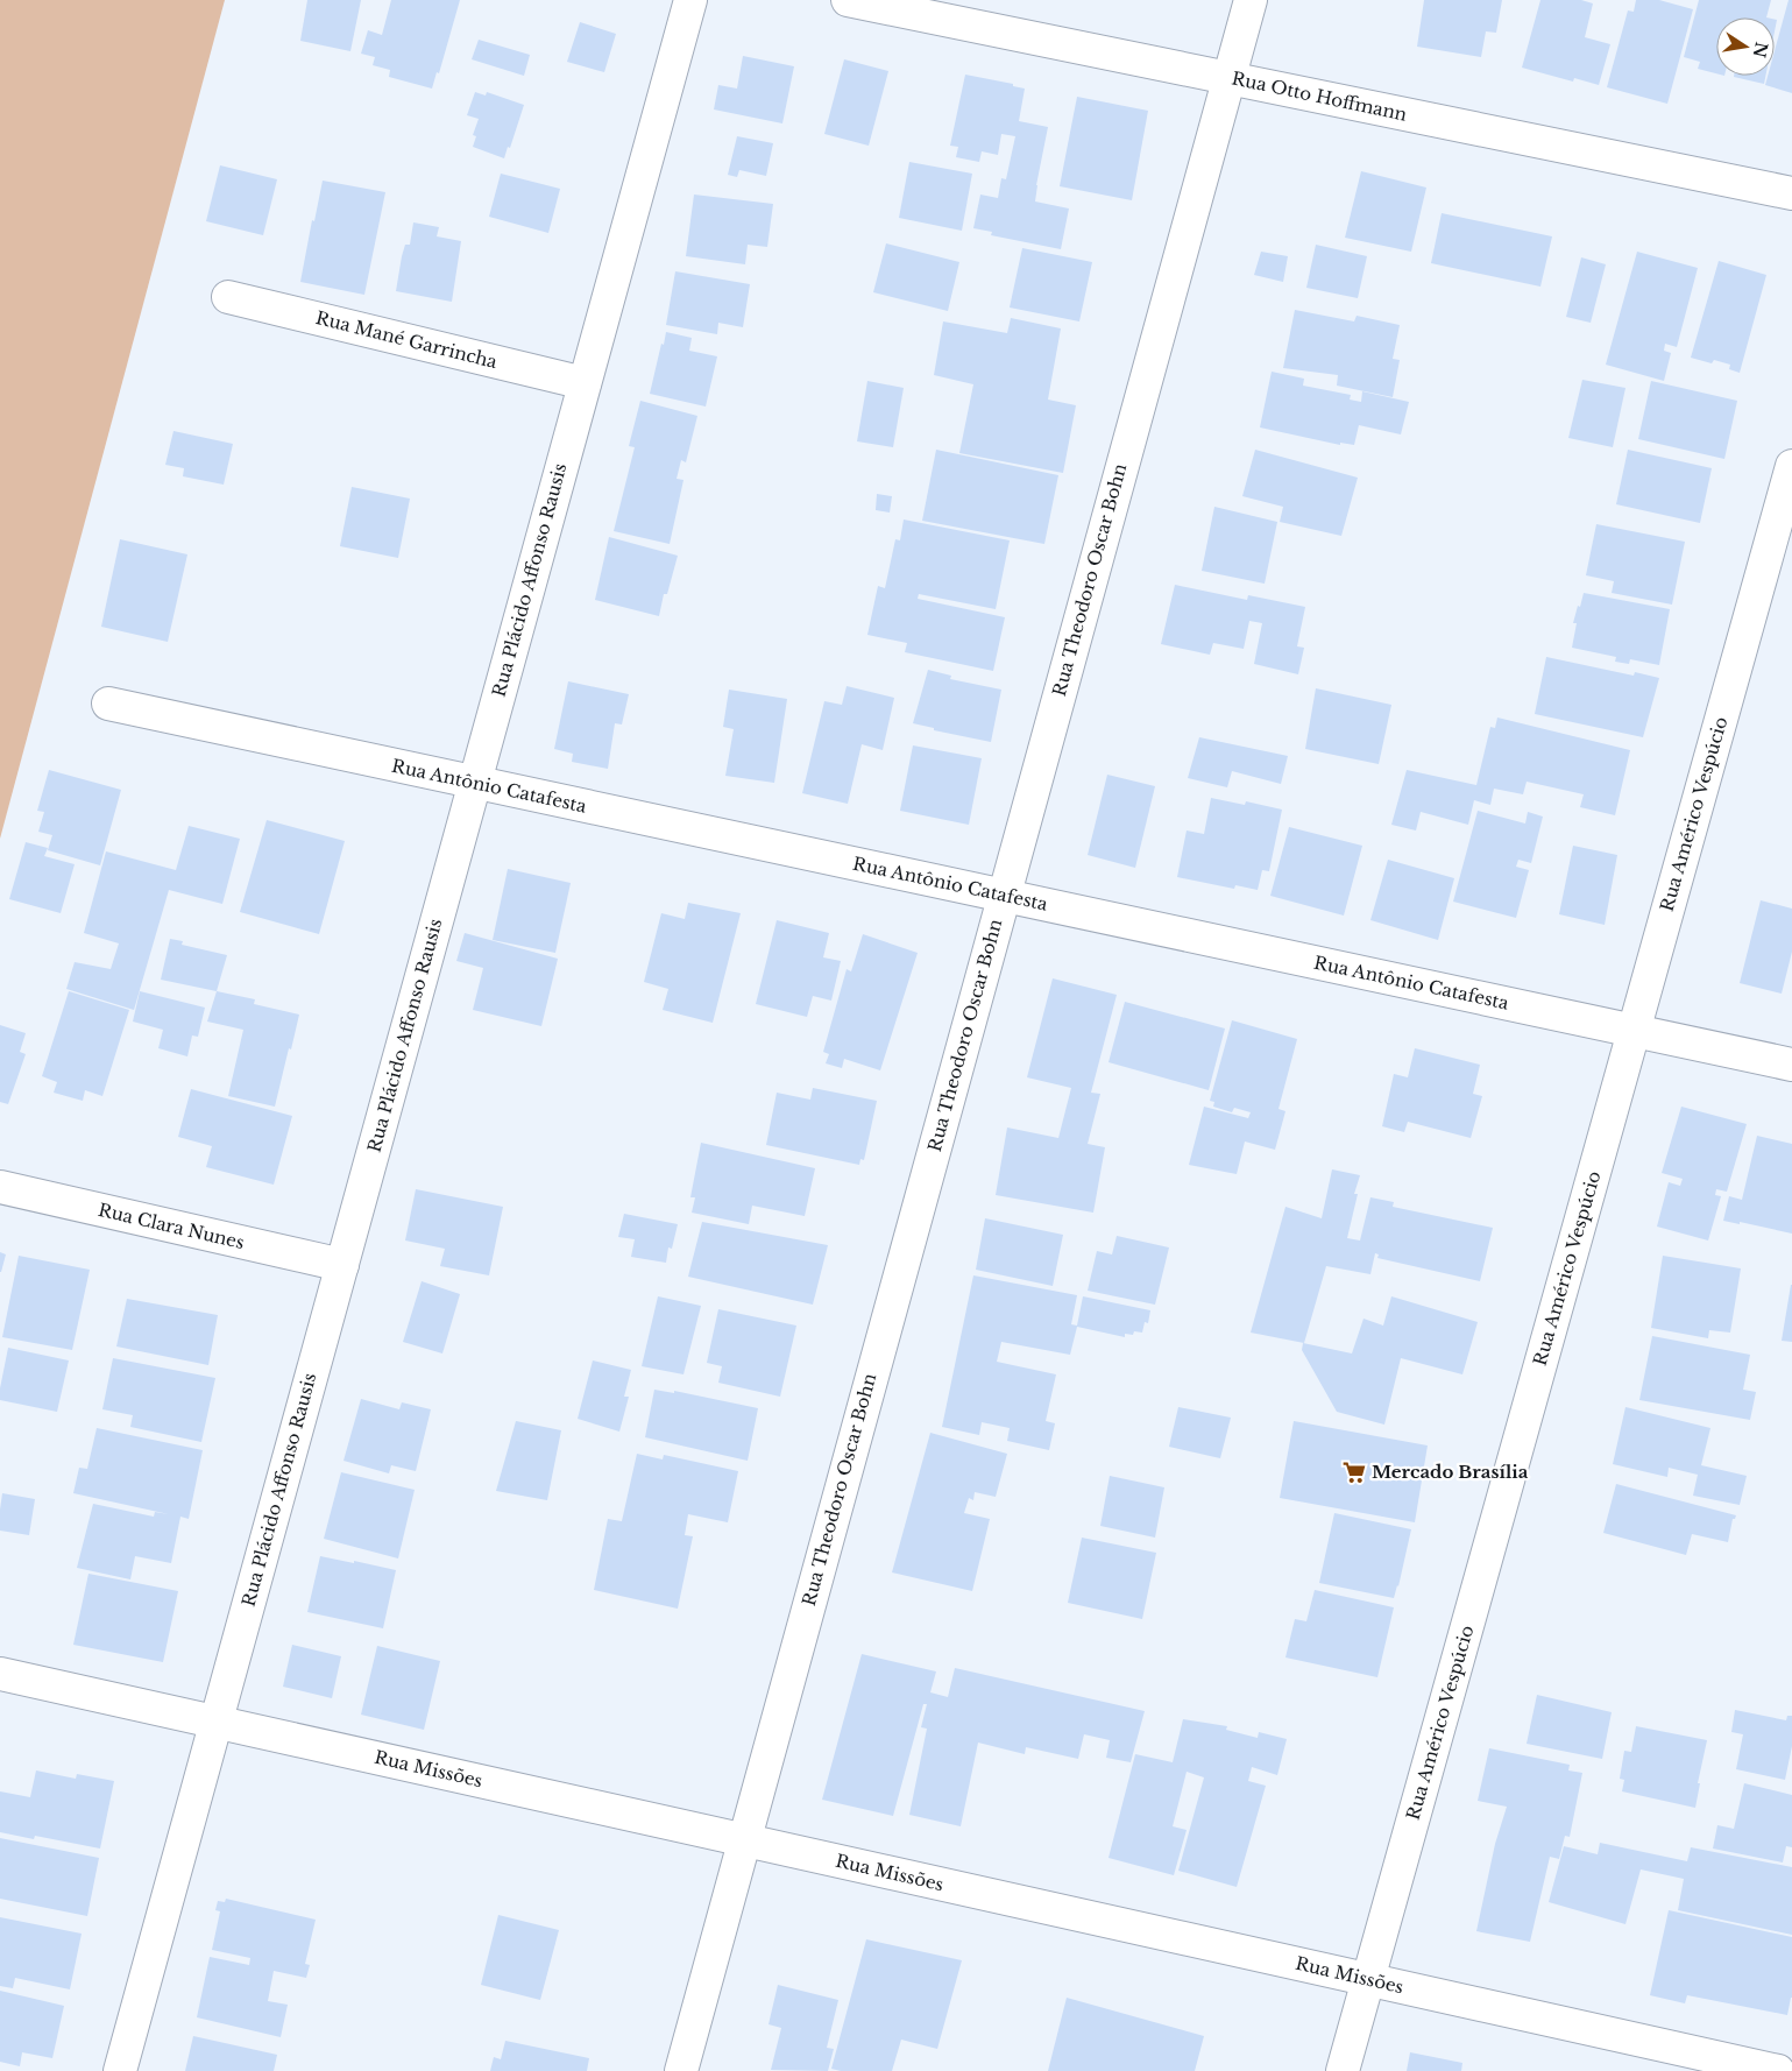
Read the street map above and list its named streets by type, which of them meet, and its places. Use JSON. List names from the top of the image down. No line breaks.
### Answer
{"streets":{"street":["Rua Otto Hoffmann","Rua Mané Garrincha","Rua Plácido Affonso Rausis","Rua Theodoro Oscar Bohn","Rua Antônio Catafesta","Rua Américo Vespúcio","Rua Clara Nunes","Rua Missões"]},"crossings":[["Rua Otto Hoffmann","Rua Theodoro Oscar Bohn"],["Rua Mané Garrincha","Rua Plácido Affonso Rausis"],["Rua Plácido Affonso Rausis","Rua Antônio Catafesta"],["Rua Plácido Affonso Rausis","Rua Clara Nunes"],["Rua Plácido Affonso Rausis","Rua Missões"],["Rua Theodoro Oscar Bohn","Rua Antônio Catafesta"],["Rua Theodoro Oscar Bohn","Rua Missões"],["Rua Antônio Catafesta","Rua Américo Vespúcio"],["Rua Américo Vespúcio","Rua Missões"]],"places":{"supermarket":["Mercado Brasília"]},"north":"right"}
